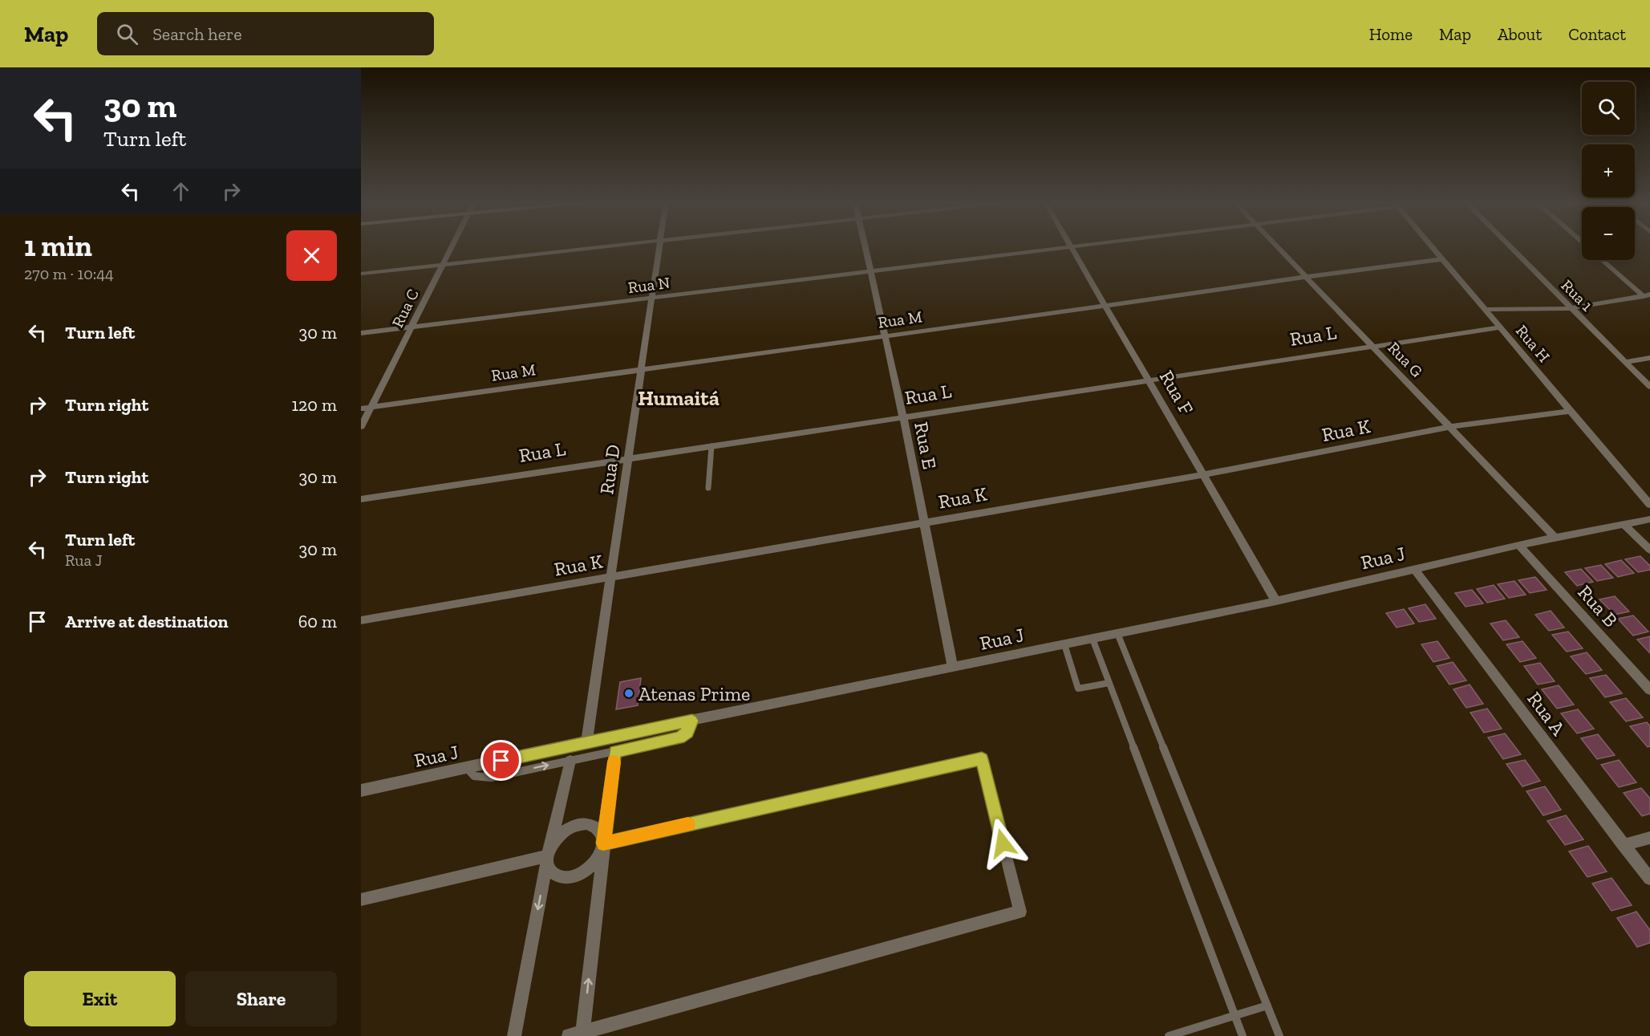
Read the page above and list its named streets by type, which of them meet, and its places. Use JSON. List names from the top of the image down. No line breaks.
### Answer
{"streets":{"street":["Rua N","Rua 1","Rua C","Rua M","Rua L","Rua H","Rua G","Rua F","Rua K","Rua E","Rua D","Rua J","Rua B","Rua A"]},"crossings":[["Rua N","Rua C"],["Rua N","Rua E"],["Rua N","Rua D"],["Rua C","Rua M"],["Rua M","Rua H"],["Rua M","Rua G"],["Rua M","Rua F"],["Rua M","Rua E"],["Rua M","Rua D"],["Rua L","Rua H"],["Rua L","Rua G"],["Rua L","Rua F"],["Rua L","Rua E"],["Rua L","Rua D"],["Rua H","Rua K"],["Rua G","Rua K"],["Rua G","Rua J"],["Rua F","Rua K"],["Rua F","Rua J"],["Rua K","Rua E"],["Rua K","Rua D"],["Rua E","Rua J"],["Rua D","Rua J"],["Rua J","Rua B"],["Rua J","Rua A"]],"districts":["Humaitá"],"places":["Atenas Prime"],"page":{"header":"Map","search":"Search here","nav":["Home","Map","About","Contact"],"turn":["30 m","Turn left"],"map_buttons":["+","−"],"heading":["1 min","270 m · 10:44"],"list":[{"name":"Turn left","value":"30 m"},{"name":"Turn right","value":"120 m"},{"name":"Turn right","value":"30 m"},{"name":"Turn left","note":"Rua J","value":"30 m"},{"name":"Arrive at destination","value":"60 m"}],"buttons":["Exit","Share"]}}
